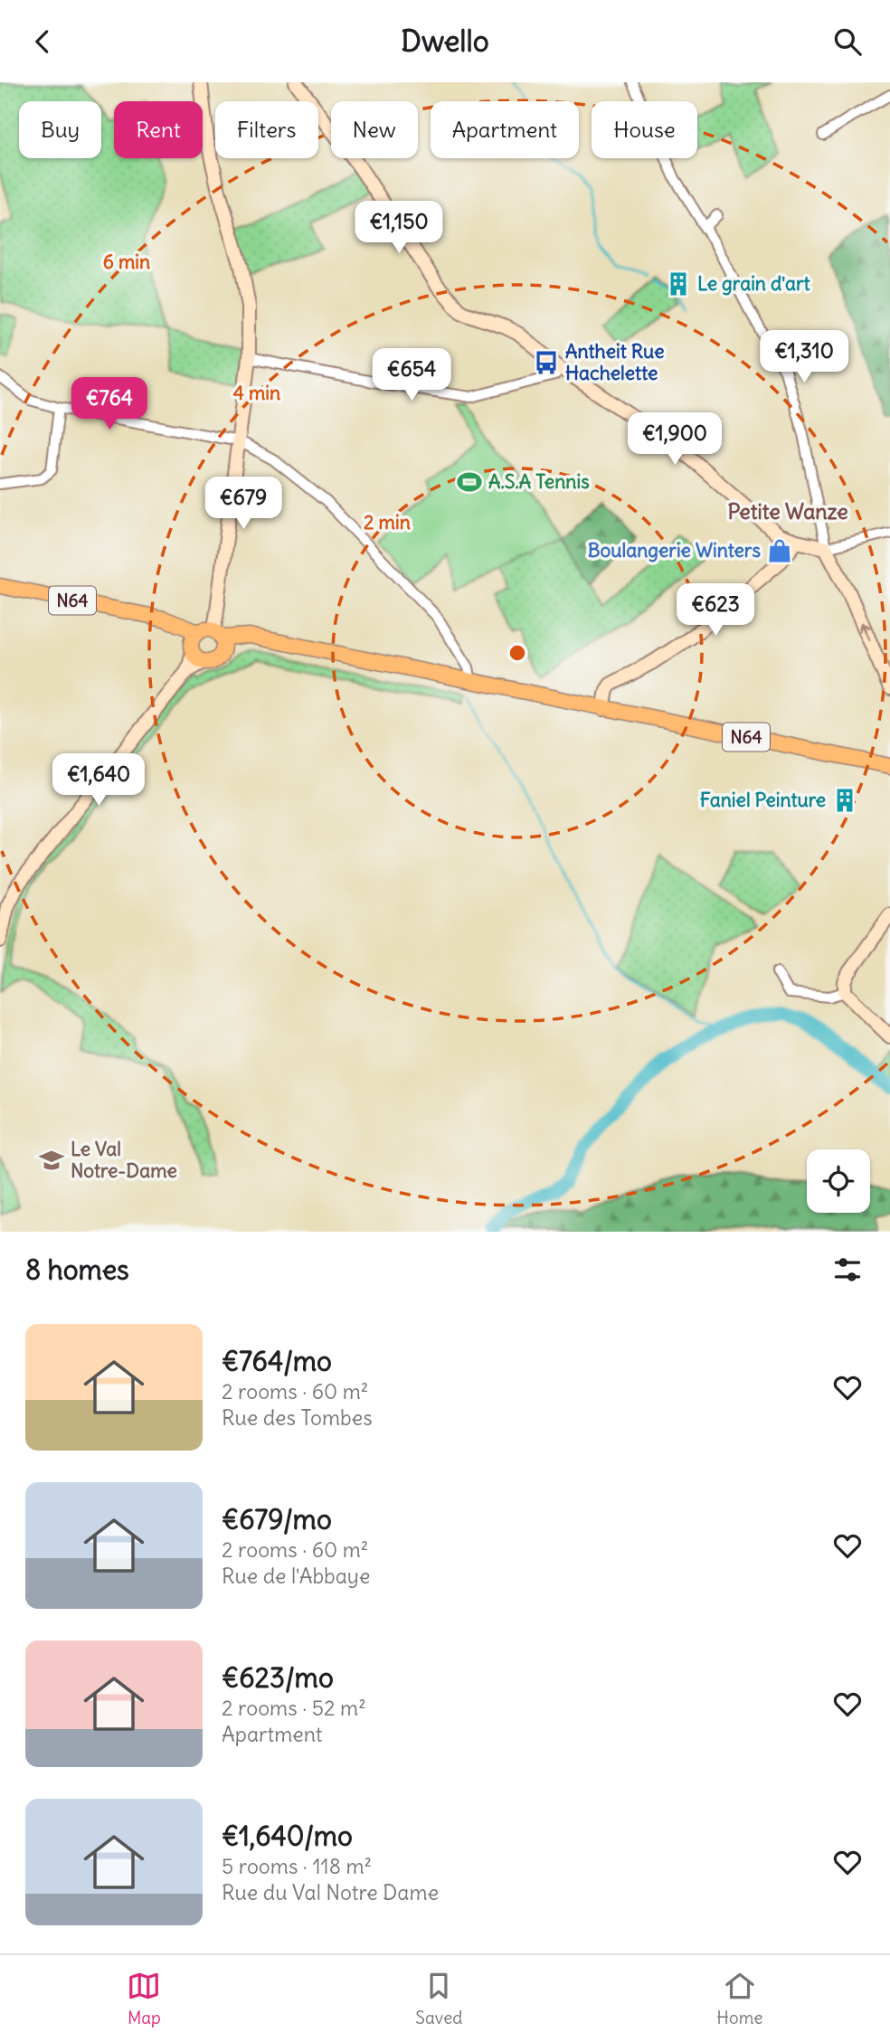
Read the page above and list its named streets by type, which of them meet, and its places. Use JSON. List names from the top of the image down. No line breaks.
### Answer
{"streets":{"main road":["N64"]},"districts":["Petite Wanze"],"places":{"building":["Le grain d'art","Faniel Peinture"],"bus stop":["Antheit Rue Hachelette"],"sports":["A.S.A Tennis"],"shop":["Boulangerie Winters"],"school or university":["Le Val Notre-Dame"]},"page":{"header":"Dwello","chip":["Buy","Rent","Filters","New","Apartment","House"],"price":["€1,150","€1,310","€654","€764","€1,900","€679","€623","€1,640"],"heading":"8 homes","list":[{"name":"€764/mo","note":"2 rooms · 60 m² · Rue des Tombes"},{"name":"€679/mo","note":"2 rooms · 60 m² · Rue de l'Abbaye"},{"name":"€623/mo","note":"2 rooms · 52 m² · Apartment"},{"name":"€1,640/mo","note":"5 rooms · 118 m² · Rue du Val Notre Dame"}],"tabs":["Map","Saved","Home"]},"rings":["6 min","4 min","2 min"]}
